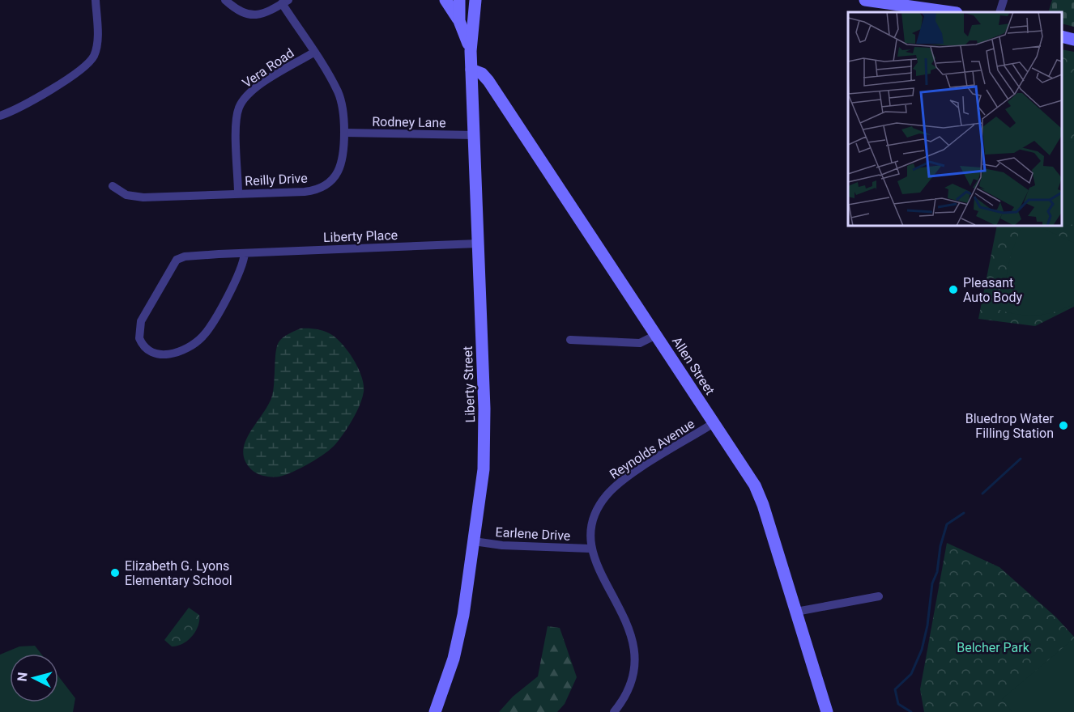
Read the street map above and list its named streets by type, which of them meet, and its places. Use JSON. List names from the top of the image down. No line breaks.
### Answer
{"streets":{"main road":["Allen Street","Liberty Street"],"street":["Vera Road","Rodney Lane","Reilly Drive","Liberty Place","Reynolds Avenue","Earlene Drive"]},"crossings":[["Vera Road","Rodney Lane"],["Vera Road","Reilly Drive"],["Rodney Lane","Reilly Drive"],["Rodney Lane","Liberty Street"],["Liberty Place","Liberty Street"],["Allen Street","Liberty Street"],["Allen Street","Reynolds Avenue"],["Liberty Street","Earlene Drive"],["Reynolds Avenue","Earlene Drive"]],"parks":["Belcher Park"],"places":["Pleasant Auto Body","Bluedrop Water Filling Station","Elizabeth G. Lyons Elementary School"],"north":"left"}
